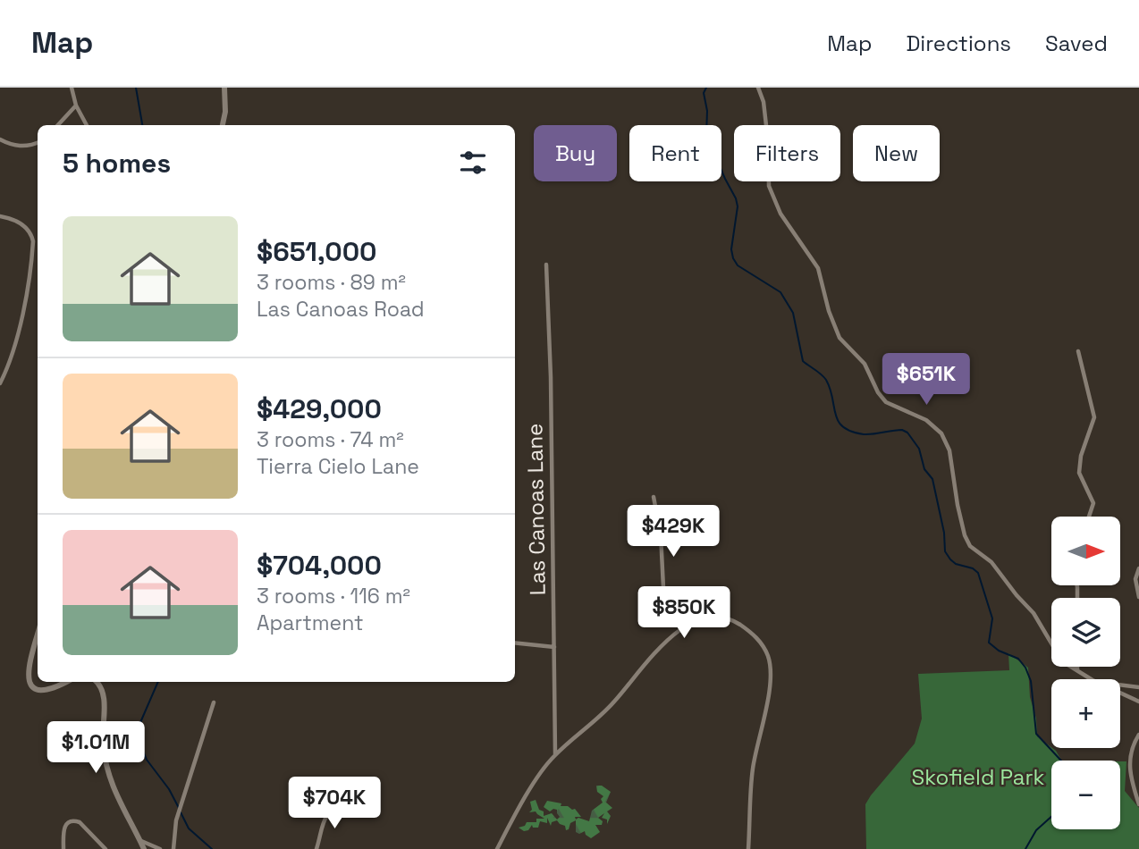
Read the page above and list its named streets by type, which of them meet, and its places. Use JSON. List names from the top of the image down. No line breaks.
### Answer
{"streets":{"street":["Las Canoas Lane"]},"parks":["Skofield Park"],"north":"right","page":{"header":"Map","nav":["Map","Directions","Saved"],"chip":["Buy","Rent","Filters","New"],"heading":"5 homes","list":[{"name":"$651,000","note":"3 rooms · 89 m² · Las Canoas Road"},{"name":"$429,000","note":"3 rooms · 74 m² · Tierra Cielo Lane"},{"name":"$704,000","note":"3 rooms · 116 m² · Apartment"}],"price":["$651K","$429K","$850K","$1.01M","$704K"],"map_buttons":["+","−"]}}
